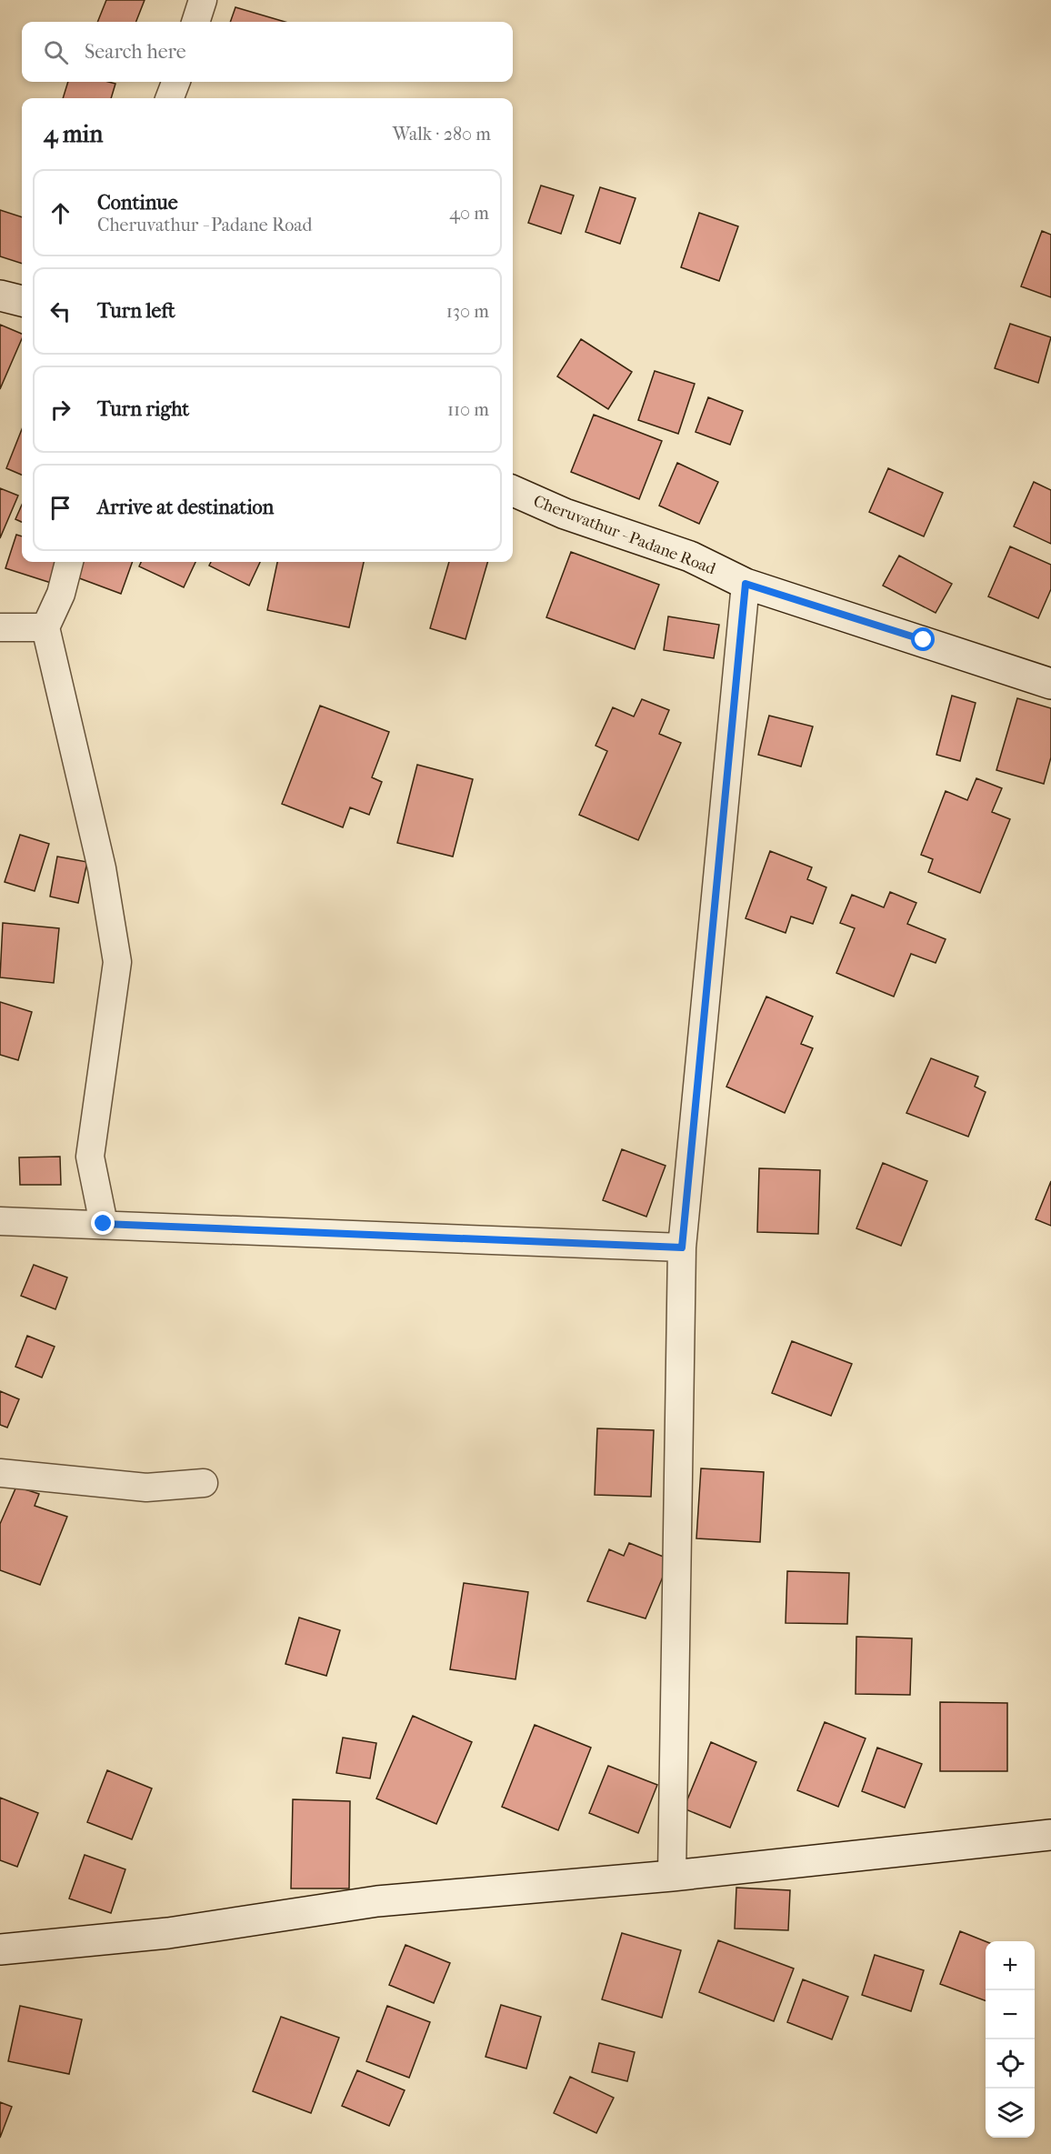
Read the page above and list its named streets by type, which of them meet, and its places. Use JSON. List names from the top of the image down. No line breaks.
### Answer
{"streets":{"street":["Cheruvathur - Padane Road"]},"page":{"search":"Search here","heading":["4 min","Walk · 280 m"],"list":[["Continue","Cheruvathur - Padane Road","40 m"],["Turn left","130 m"],["Turn right","110 m"],"Arrive at destination"],"map_buttons":["+","−"]}}
